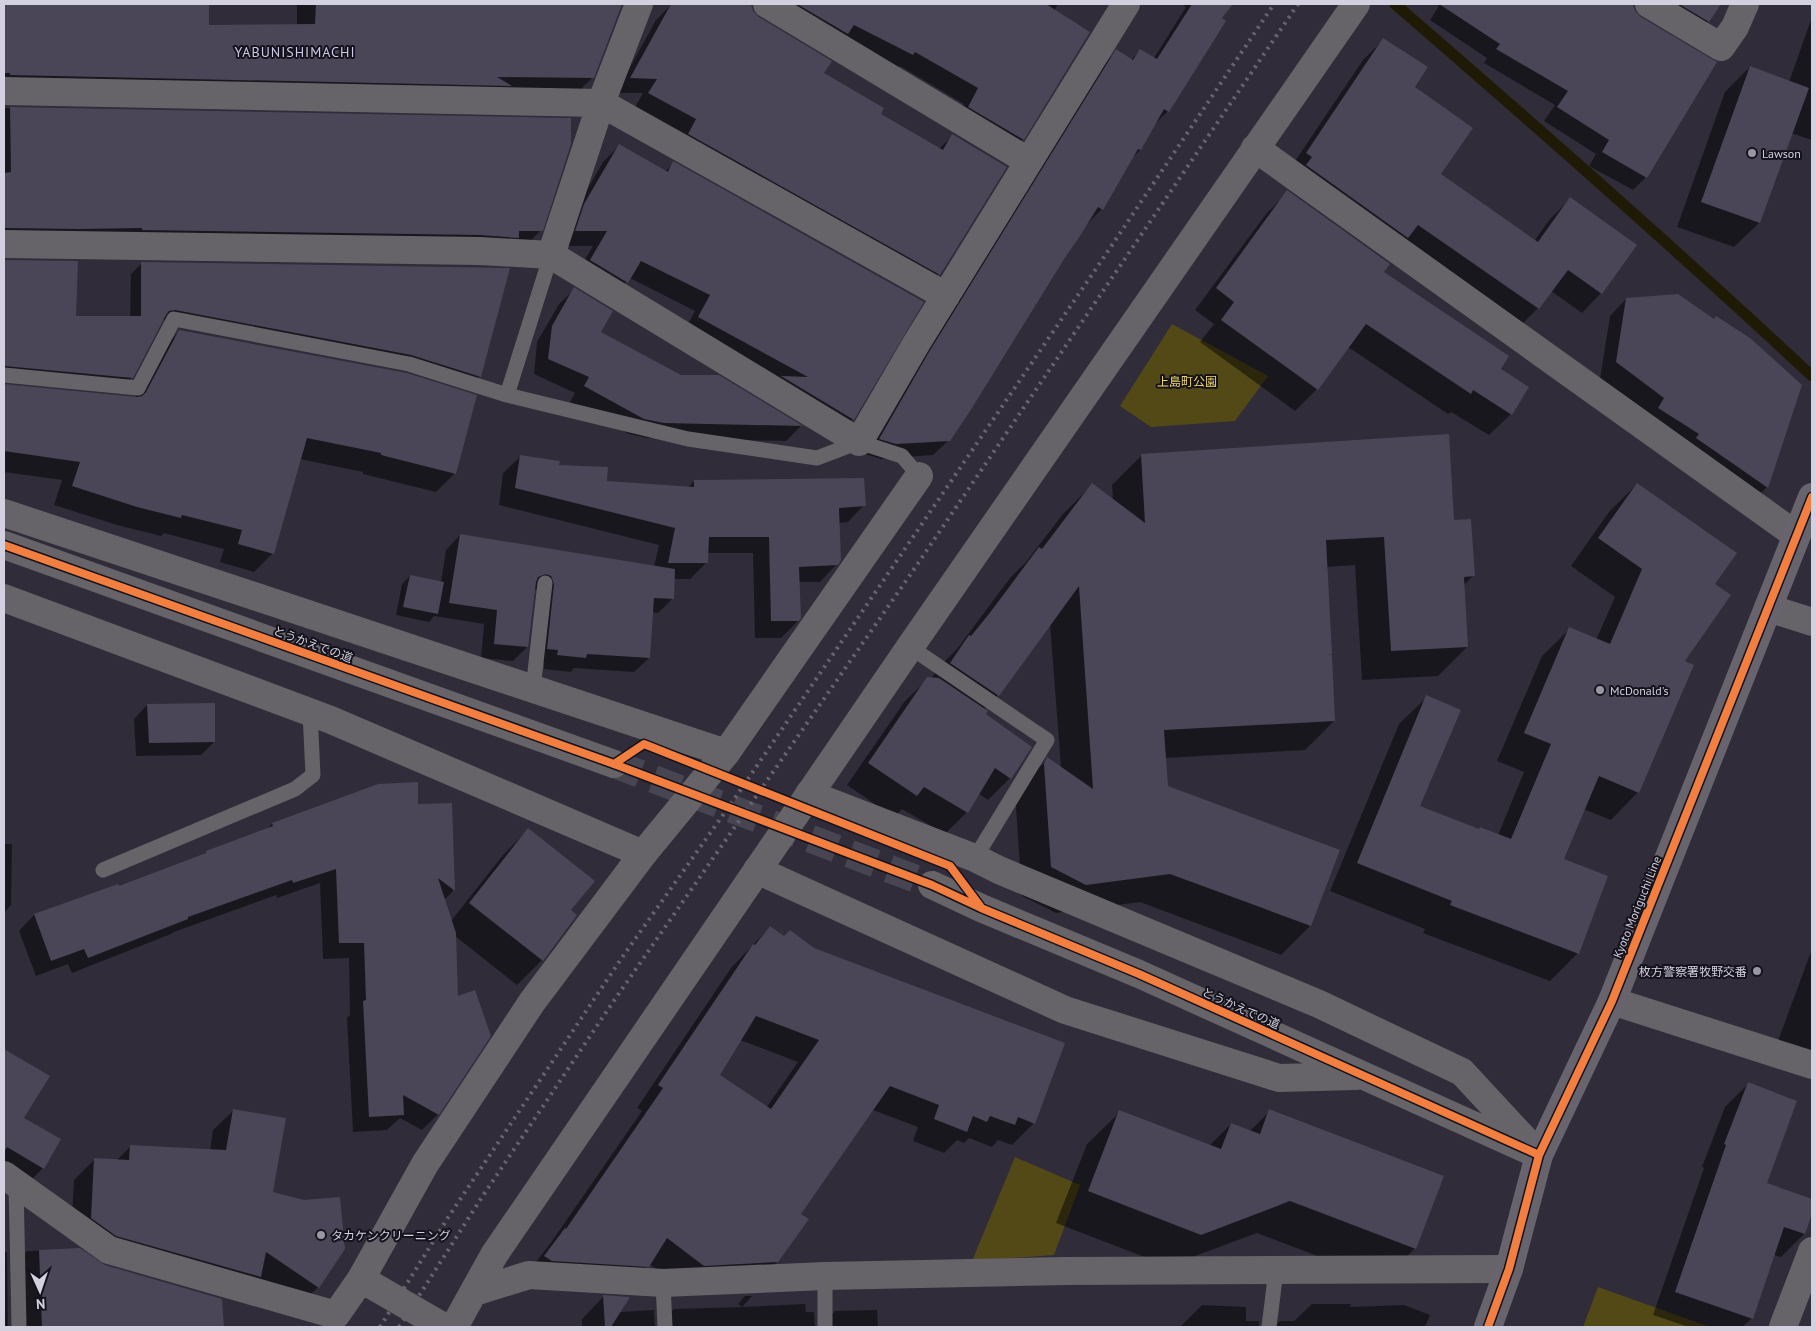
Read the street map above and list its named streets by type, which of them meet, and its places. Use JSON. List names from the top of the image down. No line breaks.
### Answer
{"streets":{"main road":["Kyoto Moriguchi Line"],"street":["とうかえでの道"]},"crossings":[["とうかえでの道","Kyoto Moriguchi Line"]],"districts":["YABUNISHIMACHI"],"parks":["上島町公園"],"places":["Lawson","McDonald's","枚方警察署牧野交番","タカケンクリーニング"],"north":"bottom"}
